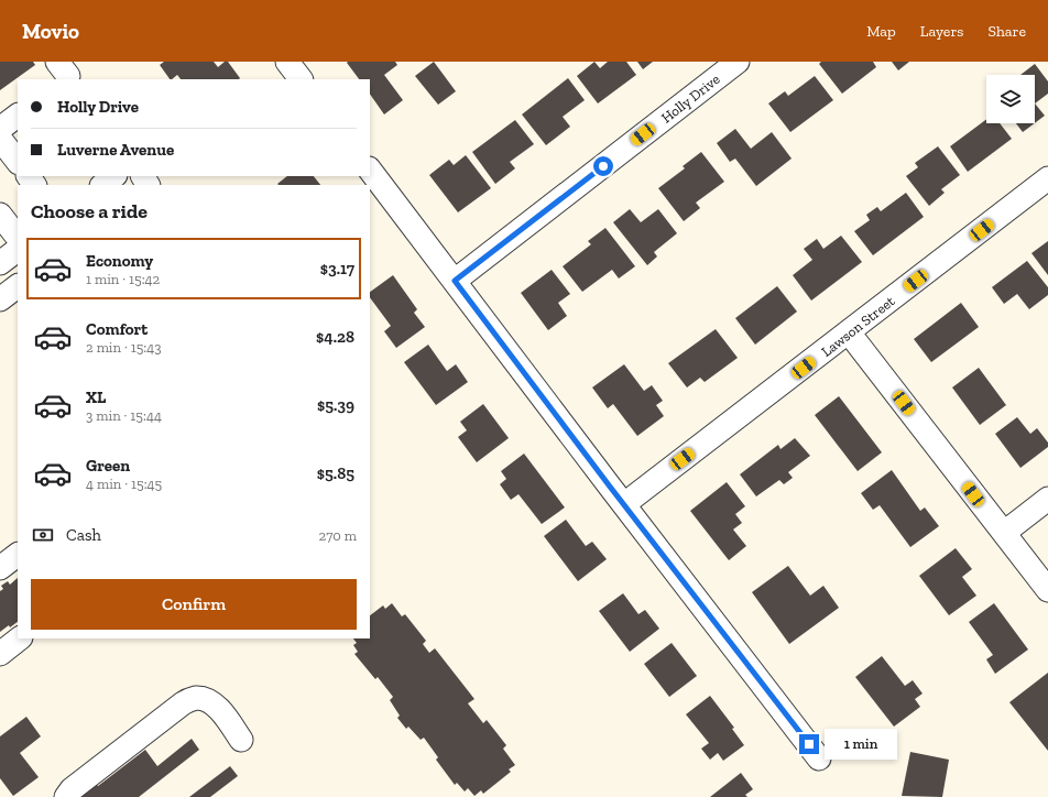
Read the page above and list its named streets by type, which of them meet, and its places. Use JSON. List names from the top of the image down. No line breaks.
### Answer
{"streets":{"street":["Holly Drive","Lawson Street"]},"page":{"header":"Movio","nav":["Map","Layers","Share"],"banner":["Holly Drive","Luverne Avenue"],"heading":"Choose a ride","list":[{"name":"Economy","note":"1 min · 15:42","value":"$3.17"},{"name":"Comfort","note":"2 min · 15:43","value":"$4.28"},{"name":"XL","note":"3 min · 15:44","value":"$5.39"},{"name":"Green","note":"4 min · 15:45","value":"$5.85"}],"pay":["Cash","270 m"],"buttons":"Confirm","bubble":"1 min"}}
